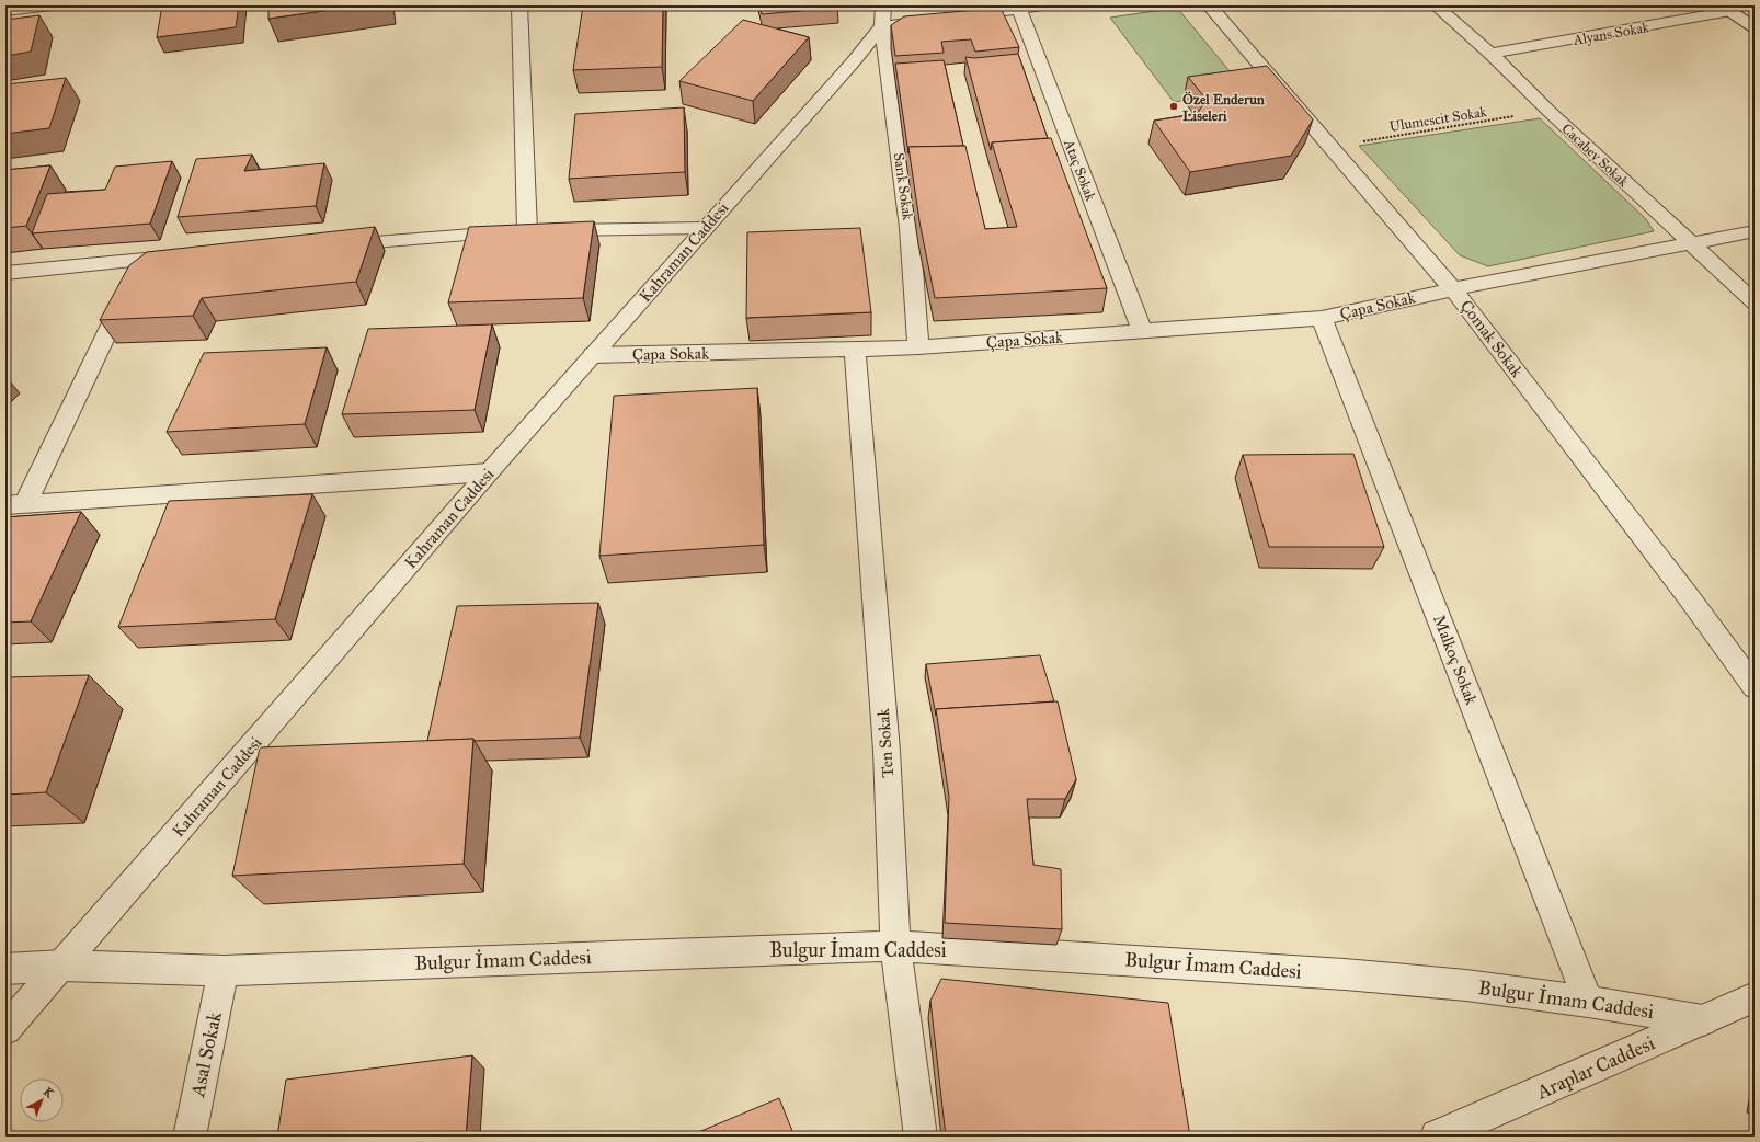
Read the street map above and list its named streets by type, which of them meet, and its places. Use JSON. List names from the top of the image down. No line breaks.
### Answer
{"streets":{"street":["Alyans Sokak","Cacabey Sokak","Ataç Sokak","Sarık Sokak","Kahraman Caddesi","Çapa Sokak","Çomak Sokak","Malkoç Sokak","Ten Sokak","Bulgur İmam Caddesi","Asal Sokak","Araplar Caddesi"],"path":["Ulumescit Sokak"]},"crossings":[["Alyans Sokak","Cacabey Sokak"],["Ulumescit Sokak","Cacabey Sokak"],["Ulumescit Sokak","Çomak Sokak"],["Cacabey Sokak","Çapa Sokak"],["Ataç Sokak","Çapa Sokak"],["Sarık Sokak","Kahraman Caddesi"],["Sarık Sokak","Çapa Sokak"],["Kahraman Caddesi","Çapa Sokak"],["Kahraman Caddesi","Bulgur İmam Caddesi"],["Çapa Sokak","Çomak Sokak"],["Çapa Sokak","Malkoç Sokak"],["Çapa Sokak","Ten Sokak"],["Malkoç Sokak","Bulgur İmam Caddesi"],["Ten Sokak","Bulgur İmam Caddesi"],["Bulgur İmam Caddesi","Asal Sokak"],["Bulgur İmam Caddesi","Araplar Caddesi"]],"places":["Özel Enderun Liseleri"],"north":"top right"}
